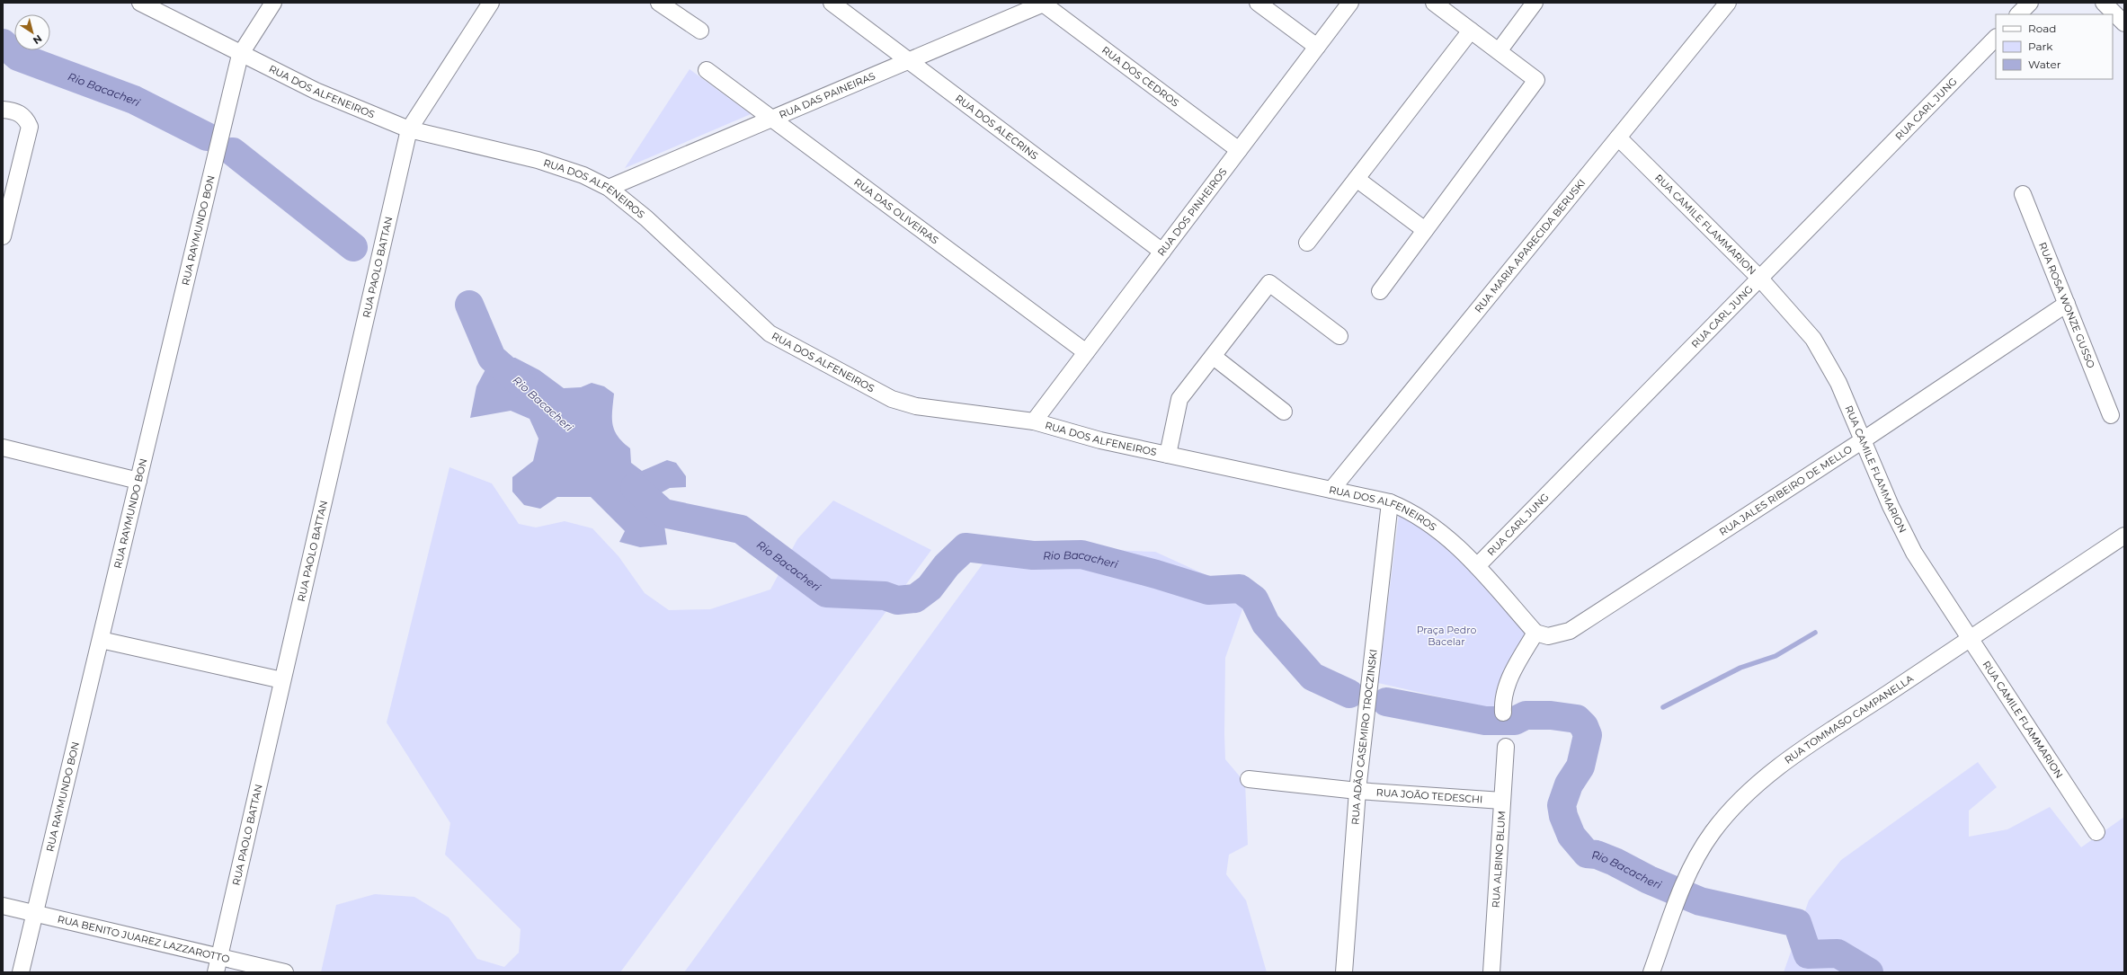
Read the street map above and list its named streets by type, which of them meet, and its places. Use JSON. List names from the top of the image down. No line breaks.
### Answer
{"streets":{"street":["RUA DOS CEDROS","RUA DOS ALFENEIROS","RUA DAS PAINEIRAS","RUA CARL JUNG","RUA DOS ALECRINS","RUA DAS OLIVEIRAS","RUA DOS PINHEIROS","RUA CAMILE FLAMMARION","RUA RAYMUNDO BON","RUA MARIA APARECIDA BERUSKI","RUA PAOLO BATTAN","RUA ROSA WONZE GUSSO","RUA JALES RIBEIRO DE MELLO","RUA TOMMASO CAMPANELLA","RUA ADÃO CASEMIRO TROCZINSKI","RUA JOÃO TEDESCHI","RUA ALBINO BLUM","RUA BENITO JUAREZ LAZZAROTTO"]},"crossings":[["RUA DOS CEDROS","RUA DAS PAINEIRAS"],["RUA DOS CEDROS","RUA DOS PINHEIROS"],["RUA DOS ALFENEIROS","RUA DAS PAINEIRAS"],["RUA DOS ALFENEIROS","RUA CARL JUNG"],["RUA DOS ALFENEIROS","RUA DOS PINHEIROS"],["RUA DOS ALFENEIROS","RUA RAYMUNDO BON"],["RUA DOS ALFENEIROS","RUA MARIA APARECIDA BERUSKI"],["RUA DOS ALFENEIROS","RUA PAOLO BATTAN"],["RUA DOS ALFENEIROS","RUA JALES RIBEIRO DE MELLO"],["RUA DOS ALFENEIROS","RUA ADÃO CASEMIRO TROCZINSKI"],["RUA DAS PAINEIRAS","RUA DOS ALECRINS"],["RUA DAS PAINEIRAS","RUA DAS OLIVEIRAS"],["RUA CARL JUNG","RUA CAMILE FLAMMARION"],["RUA DOS ALECRINS","RUA DOS PINHEIROS"],["RUA DAS OLIVEIRAS","RUA DOS PINHEIROS"],["RUA CAMILE FLAMMARION","RUA MARIA APARECIDA BERUSKI"],["RUA CAMILE FLAMMARION","RUA JALES RIBEIRO DE MELLO"],["RUA CAMILE FLAMMARION","RUA TOMMASO CAMPANELLA"],["RUA RAYMUNDO BON","RUA BENITO JUAREZ LAZZAROTTO"],["RUA PAOLO BATTAN","RUA BENITO JUAREZ LAZZAROTTO"],["RUA ROSA WONZE GUSSO","RUA JALES RIBEIRO DE MELLO"],["RUA ADÃO CASEMIRO TROCZINSKI","RUA JOÃO TEDESCHI"],["RUA JOÃO TEDESCHI","RUA ALBINO BLUM"]],"water":["Rio Bacacheri"],"parks":["Praça Pedro Bacelar"],"legend":["Road","Park","Water"],"north":"bottom right"}
